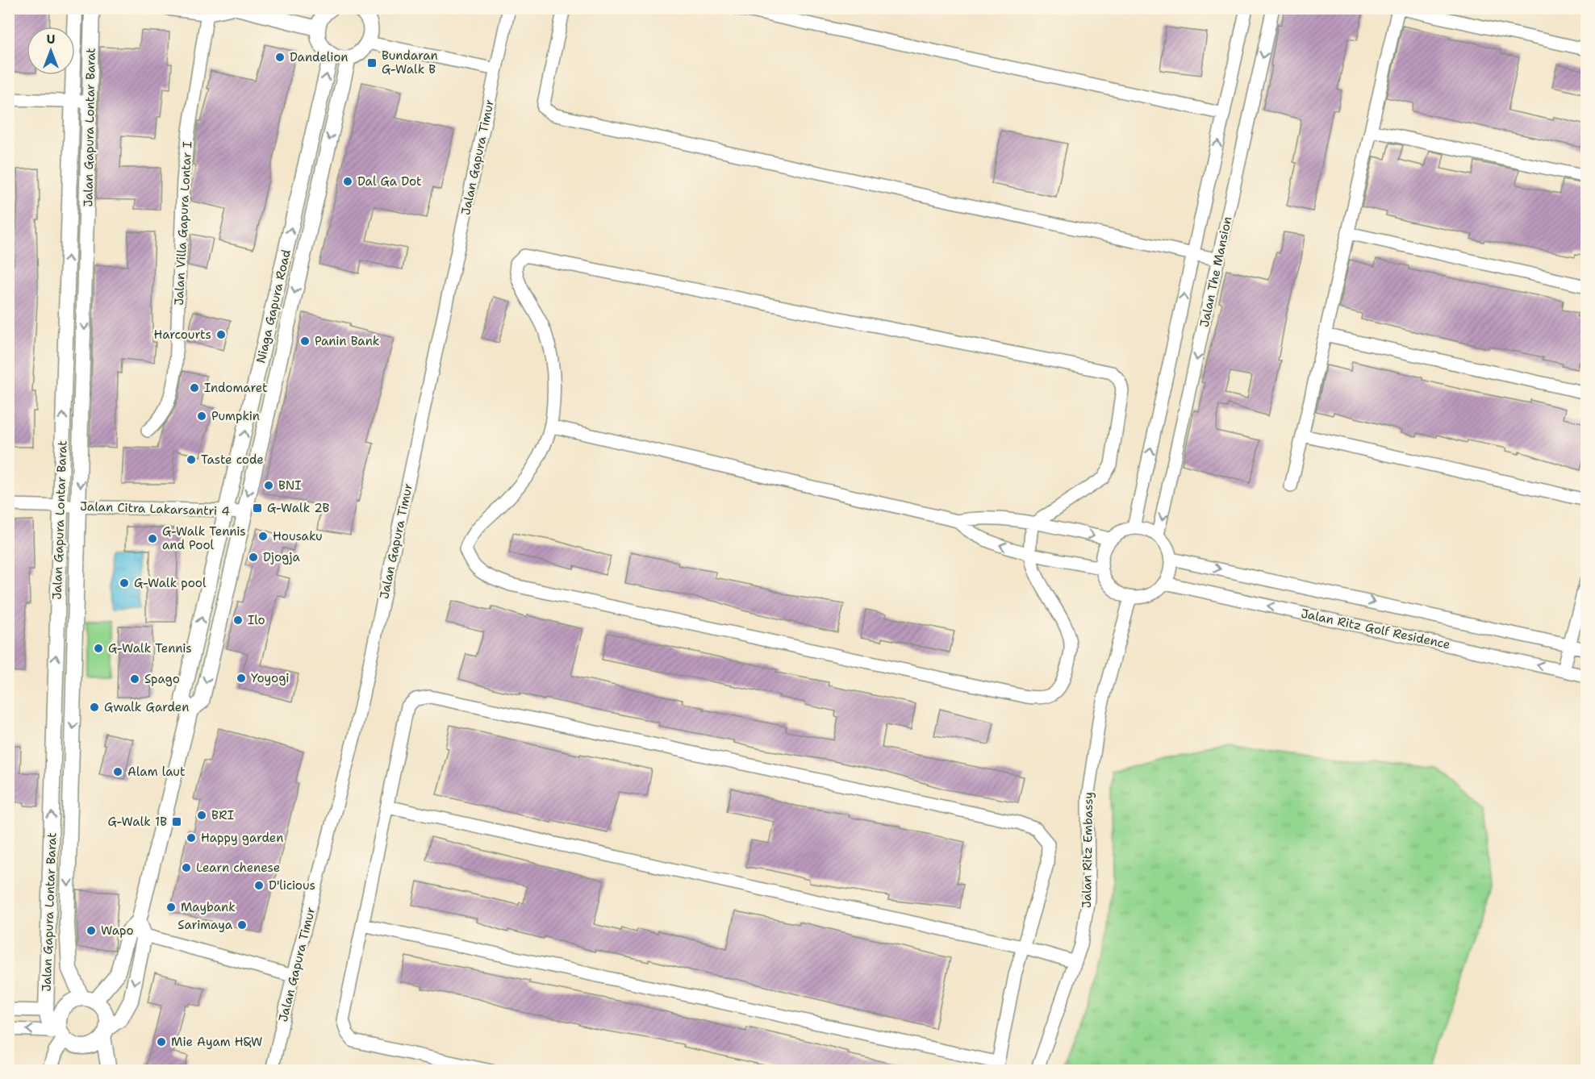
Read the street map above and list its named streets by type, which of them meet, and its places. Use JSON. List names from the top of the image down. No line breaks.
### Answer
{"streets":{"street":["Jalan Gapura Lontar Barat","Jalan Gapura Timur","Jalan Villa Gapura Lontar I","Jalan The Mansion","Niaga Gapura Road","Jalan Citra Lakarsantri 4","Jalan Ritz Golf Residence","Jalan Ritz Embassy"]},"crossings":[["Jalan Gapura Lontar Barat","Jalan Citra Lakarsantri 4"],["Jalan The Mansion","Jalan Ritz Golf Residence"],["Jalan The Mansion","Jalan Ritz Embassy"],["Niaga Gapura Road","Jalan Citra Lakarsantri 4"],["Jalan Ritz Golf Residence","Jalan Ritz Embassy"]],"places":{"other":["Dandelion","Dal Ga Dot","Harcourts","Panin Bank","Indomaret","Pumpkin","Taste code","BNI","Housaku","G-Walk Tennis and Pool","Djogja","G-Walk pool","Ilo","G-Walk Tennis","Yoyogi","Spago","Gwalk Garden","Alam laut","BRI","Happy garden","Learn chenese","D'licious","Maybank","Sarimaya","Wapo","Mie Ayam H&W"],"transit":["Bundaran G-Walk B","G-Walk 2B","G-Walk 1B"]},"north":"top"}
